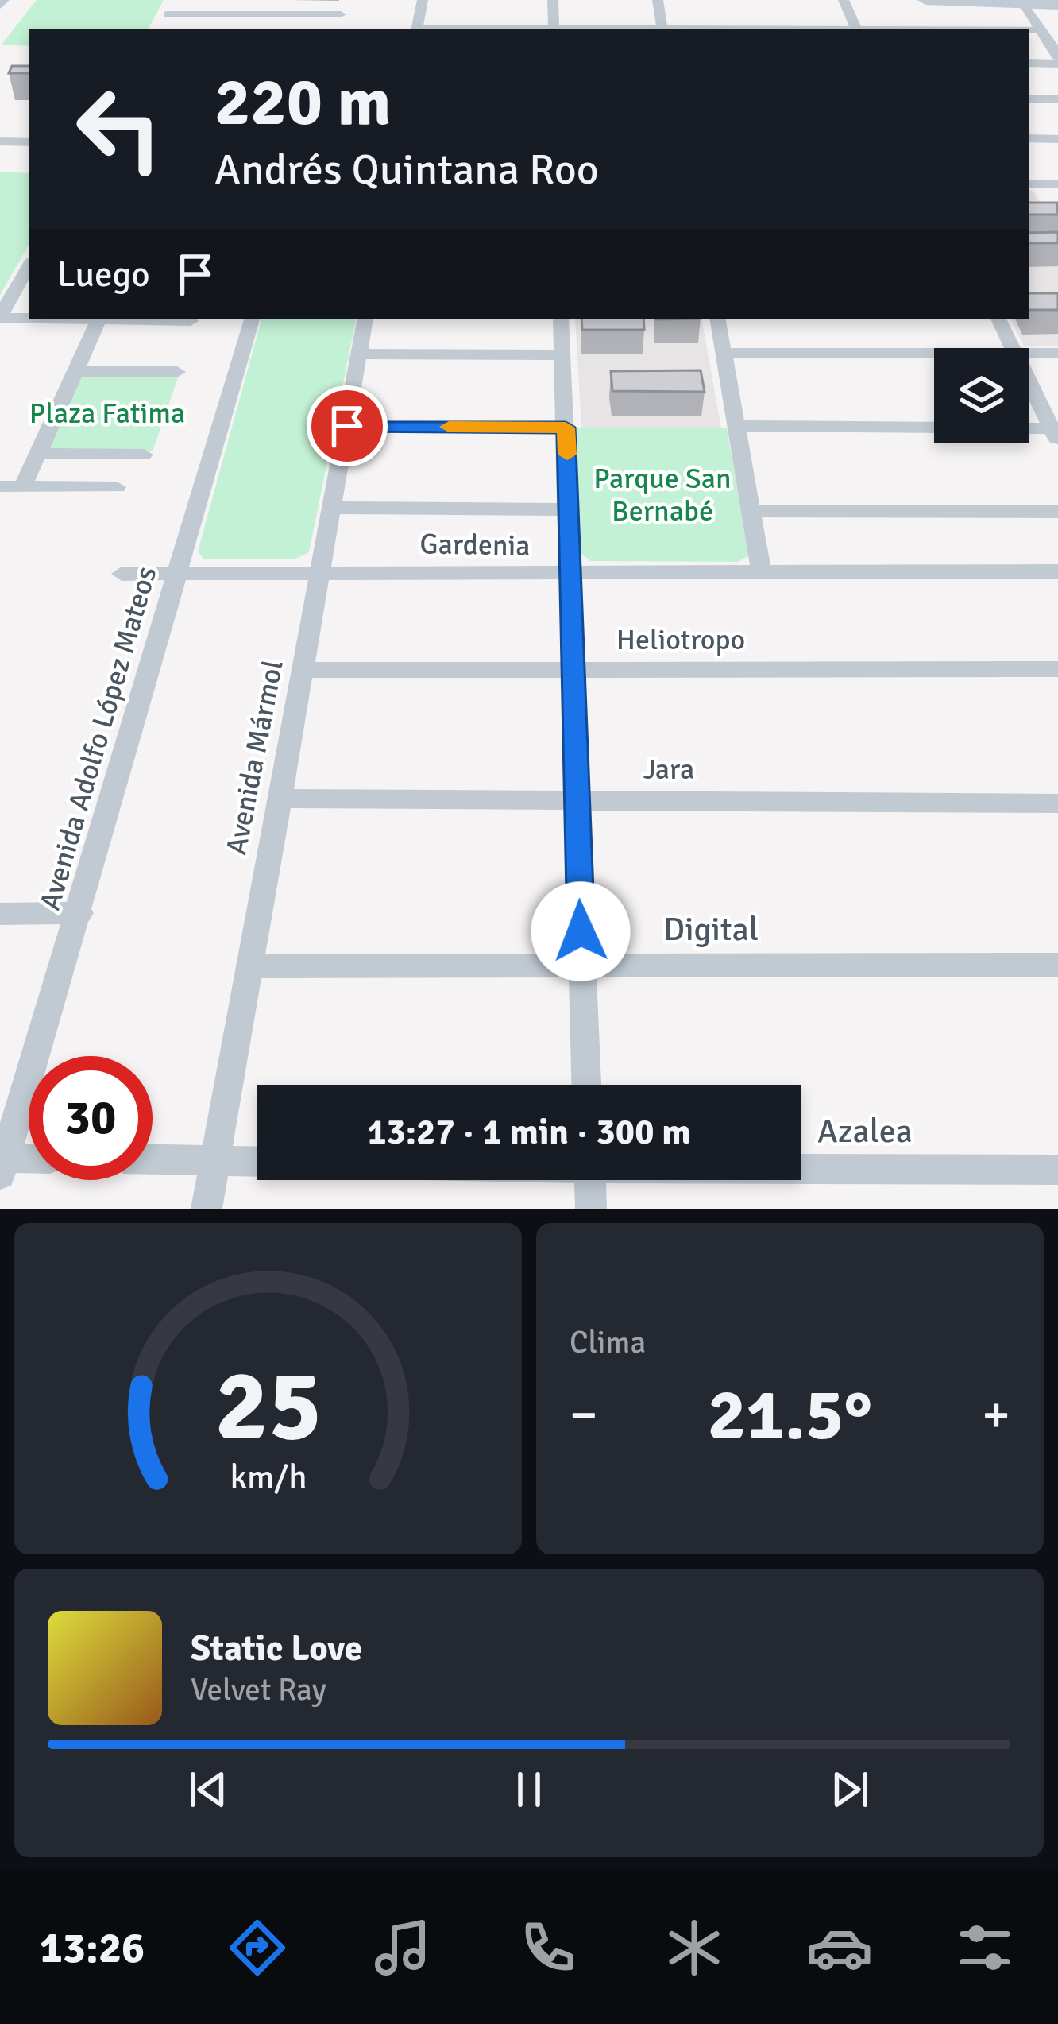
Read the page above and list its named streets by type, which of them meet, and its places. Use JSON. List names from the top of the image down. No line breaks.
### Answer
{"streets":{"street":["Gardenia","Heliotropo","Avenida Adolfo López Mateos","Avenida Mármol","Jara","Digital","Azalea"]},"crossings":[["Gardenia","Avenida Adolfo López Mateos"],["Gardenia","Avenida Mármol"],["Heliotropo","Avenida Mármol"],["Avenida Mármol","Jara"],["Avenida Mármol","Digital"],["Avenida Mármol","Azalea"]],"parks":["Plaza Fatima","Parque San Bernabé"],"page":{"turn":["220 m","Andrés Quintana Roo"],"then":"Luego","limit":"30","trip":"13:27 · 1 min · 300 m","tile":"Clima","heat":["−","21.5°","+"],"song":["Static Love","Velvet Ray"],"tabs":"13:26","gauge":["25","km/h"]}}
